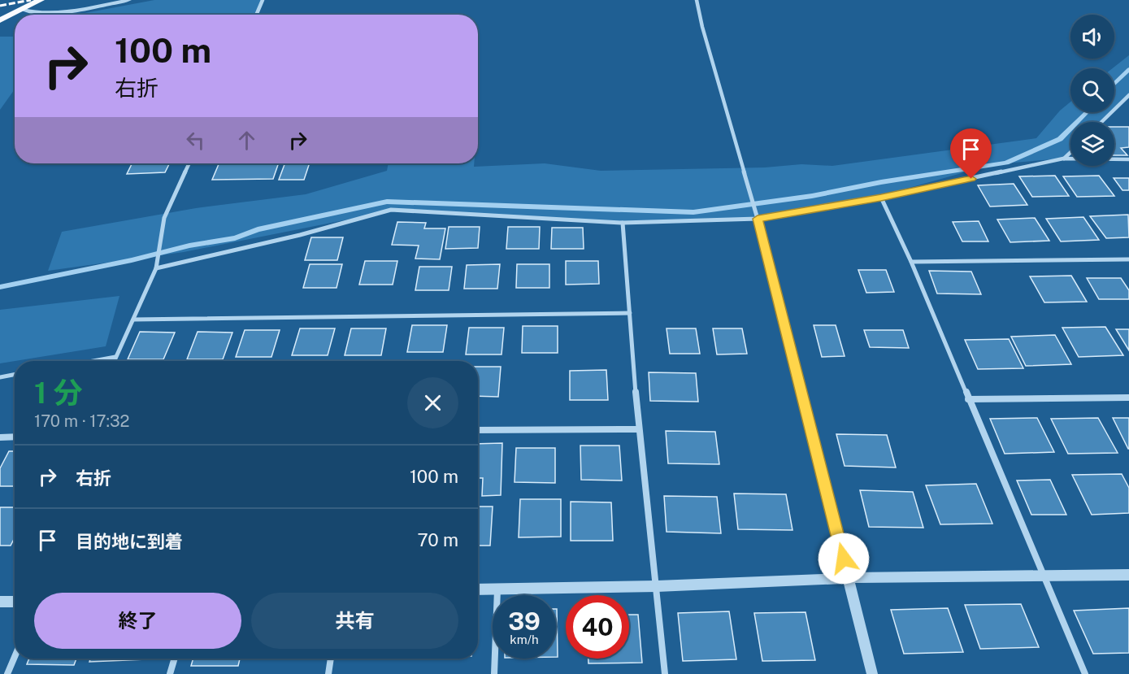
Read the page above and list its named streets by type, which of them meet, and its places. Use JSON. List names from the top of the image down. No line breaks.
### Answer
{"page":{"turn":["100 m","右折"],"heading":["1 分","170 m · 17:32"],"list":[{"name":"右折","value":"100 m"},{"name":"目的地に到着","value":"70 m"}],"buttons":["終了","共有"],"speed":"39 km/h","limit":"40"}}
